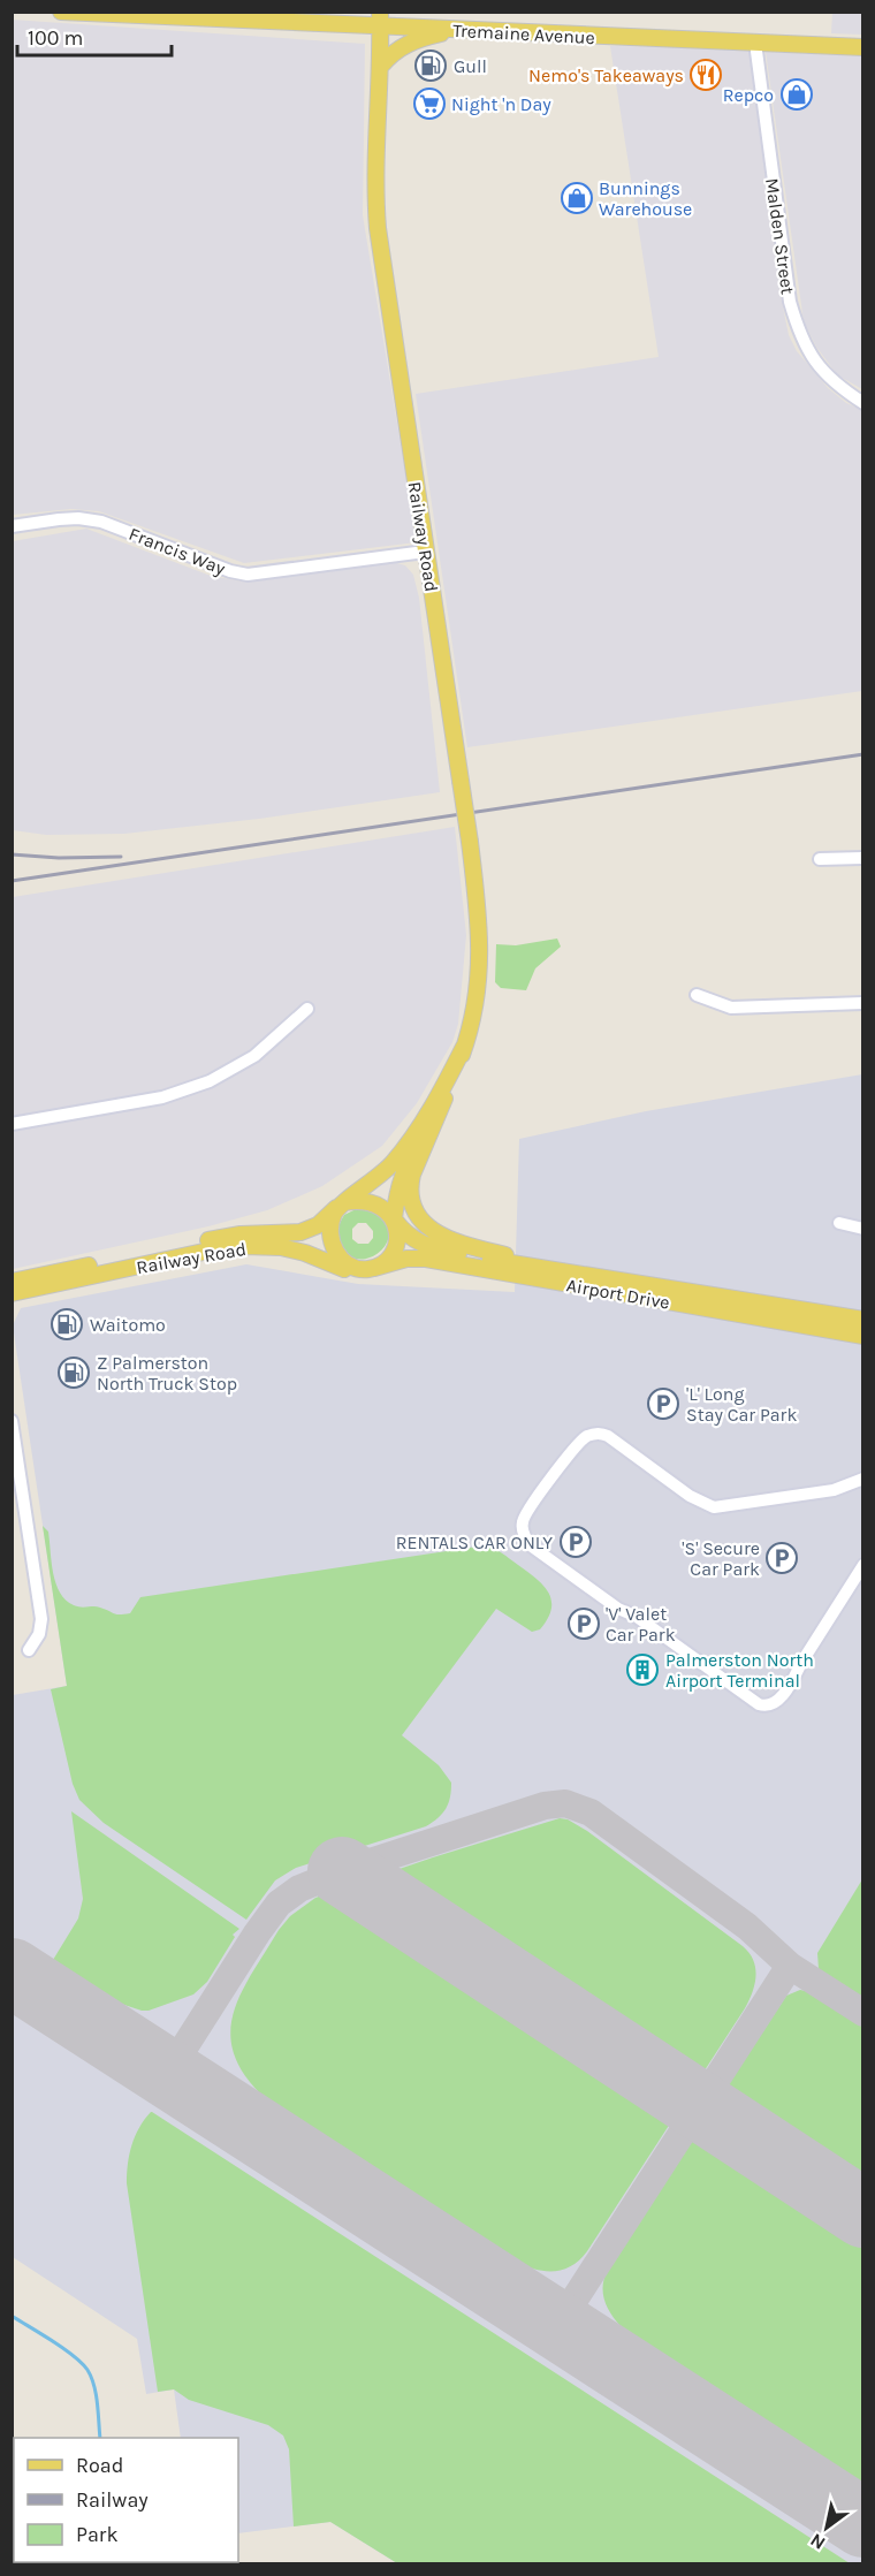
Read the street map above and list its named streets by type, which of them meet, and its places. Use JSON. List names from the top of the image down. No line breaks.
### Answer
{"streets":{"main road":["Tremaine Avenue","Railway Road","Airport Drive"],"street":["Malden Street","Francis Way"]},"crossings":[["Tremaine Avenue","Malden Street"],["Tremaine Avenue","Railway Road"],["Railway Road","Francis Way"],["Railway Road","Airport Drive"]],"places":{"fuel station":["Gull","Waitomo","Z Palmerston North Truck Stop"],"restaurant":["Nemo's Takeaways"],"shop":["Repco","Bunnings Warehouse"],"supermarket":["Night 'n Day"],"parking":["'L' Long Stay Car Park","RENTALS CAR ONLY","'S' Secure Car Park","'V' Valet Car Park"],"building":["Palmerston North Airport Terminal"]},"legend":["Road","Railway","Park"],"scale_bar":"100 m","north":"bottom left"}
